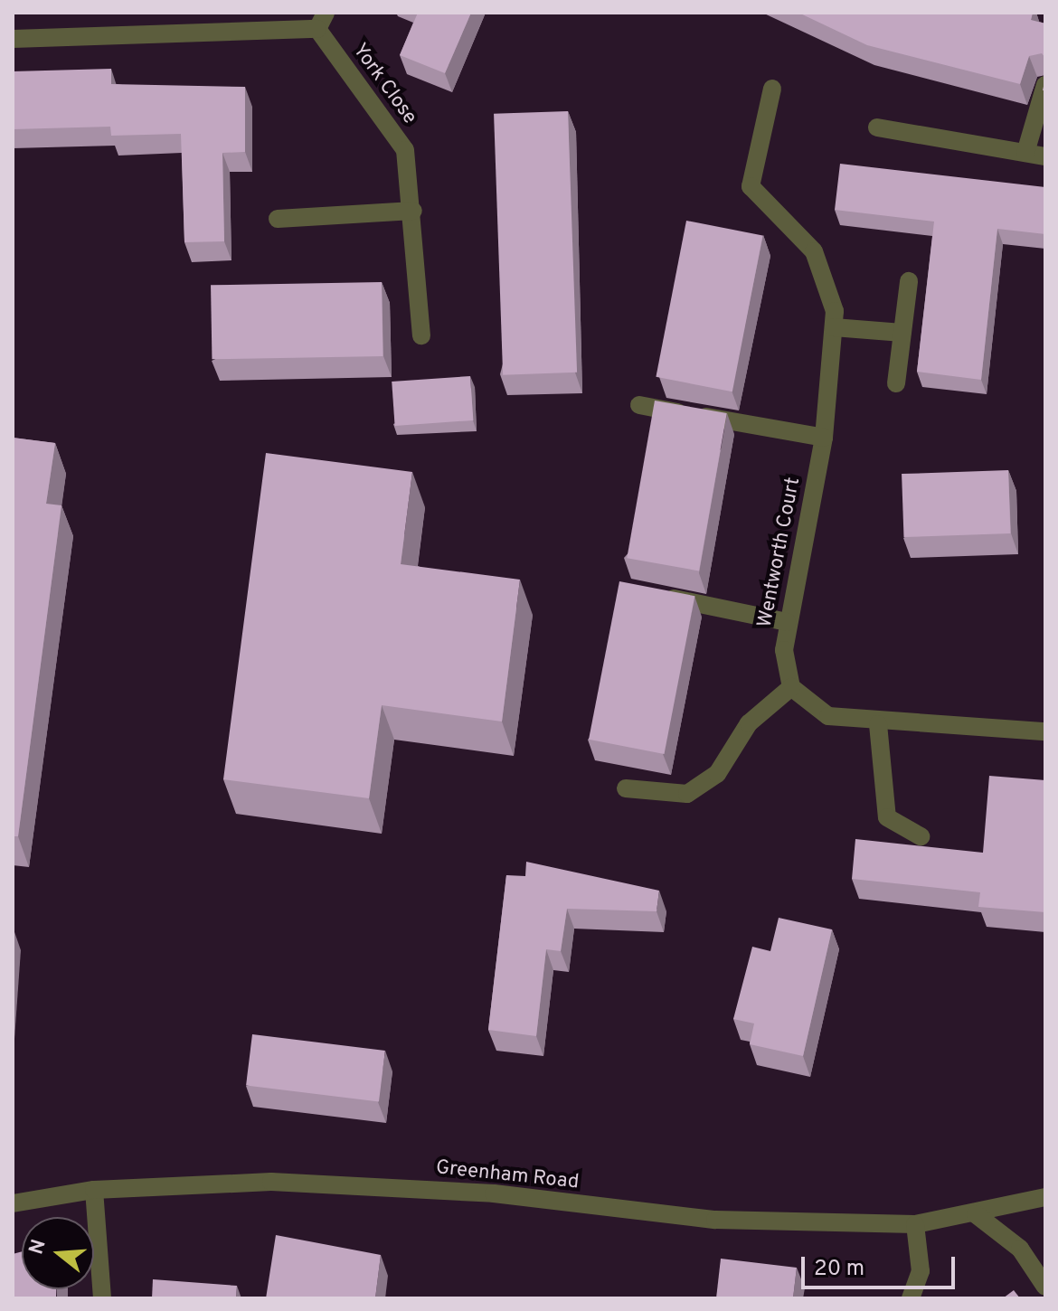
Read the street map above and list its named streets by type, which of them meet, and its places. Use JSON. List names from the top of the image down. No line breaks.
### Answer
{"streets":{"street":["York Close","Wentworth Court","Greenham Road"]},"scale_bar":"20 m","north":"left"}
